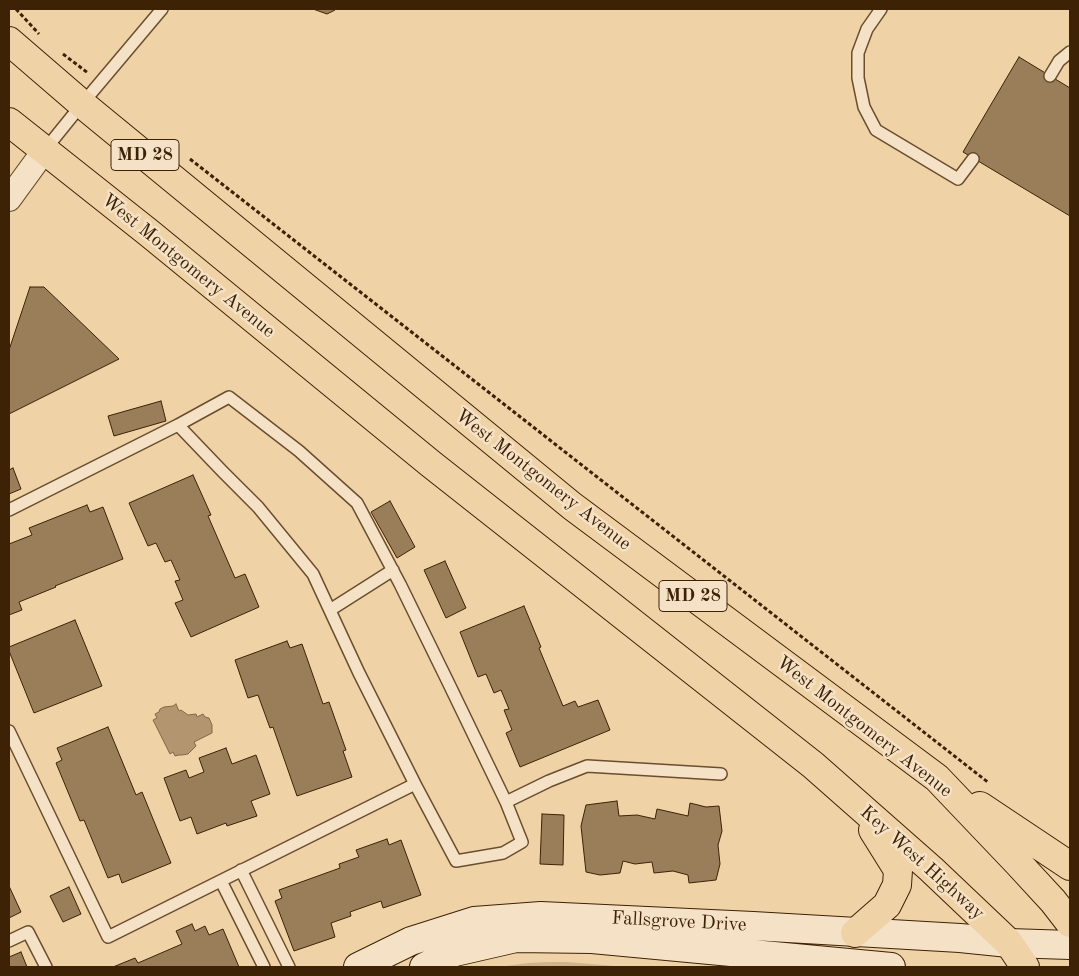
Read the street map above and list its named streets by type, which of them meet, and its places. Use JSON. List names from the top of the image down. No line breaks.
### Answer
{"streets":{"main road":["MD 28","West Montgomery Avenue","Key West Highway"],"street":["Fallsgrove Drive"]},"crossings":[["West Montgomery Avenue","Key West Highway"],["Key West Highway","Fallsgrove Drive"]]}
